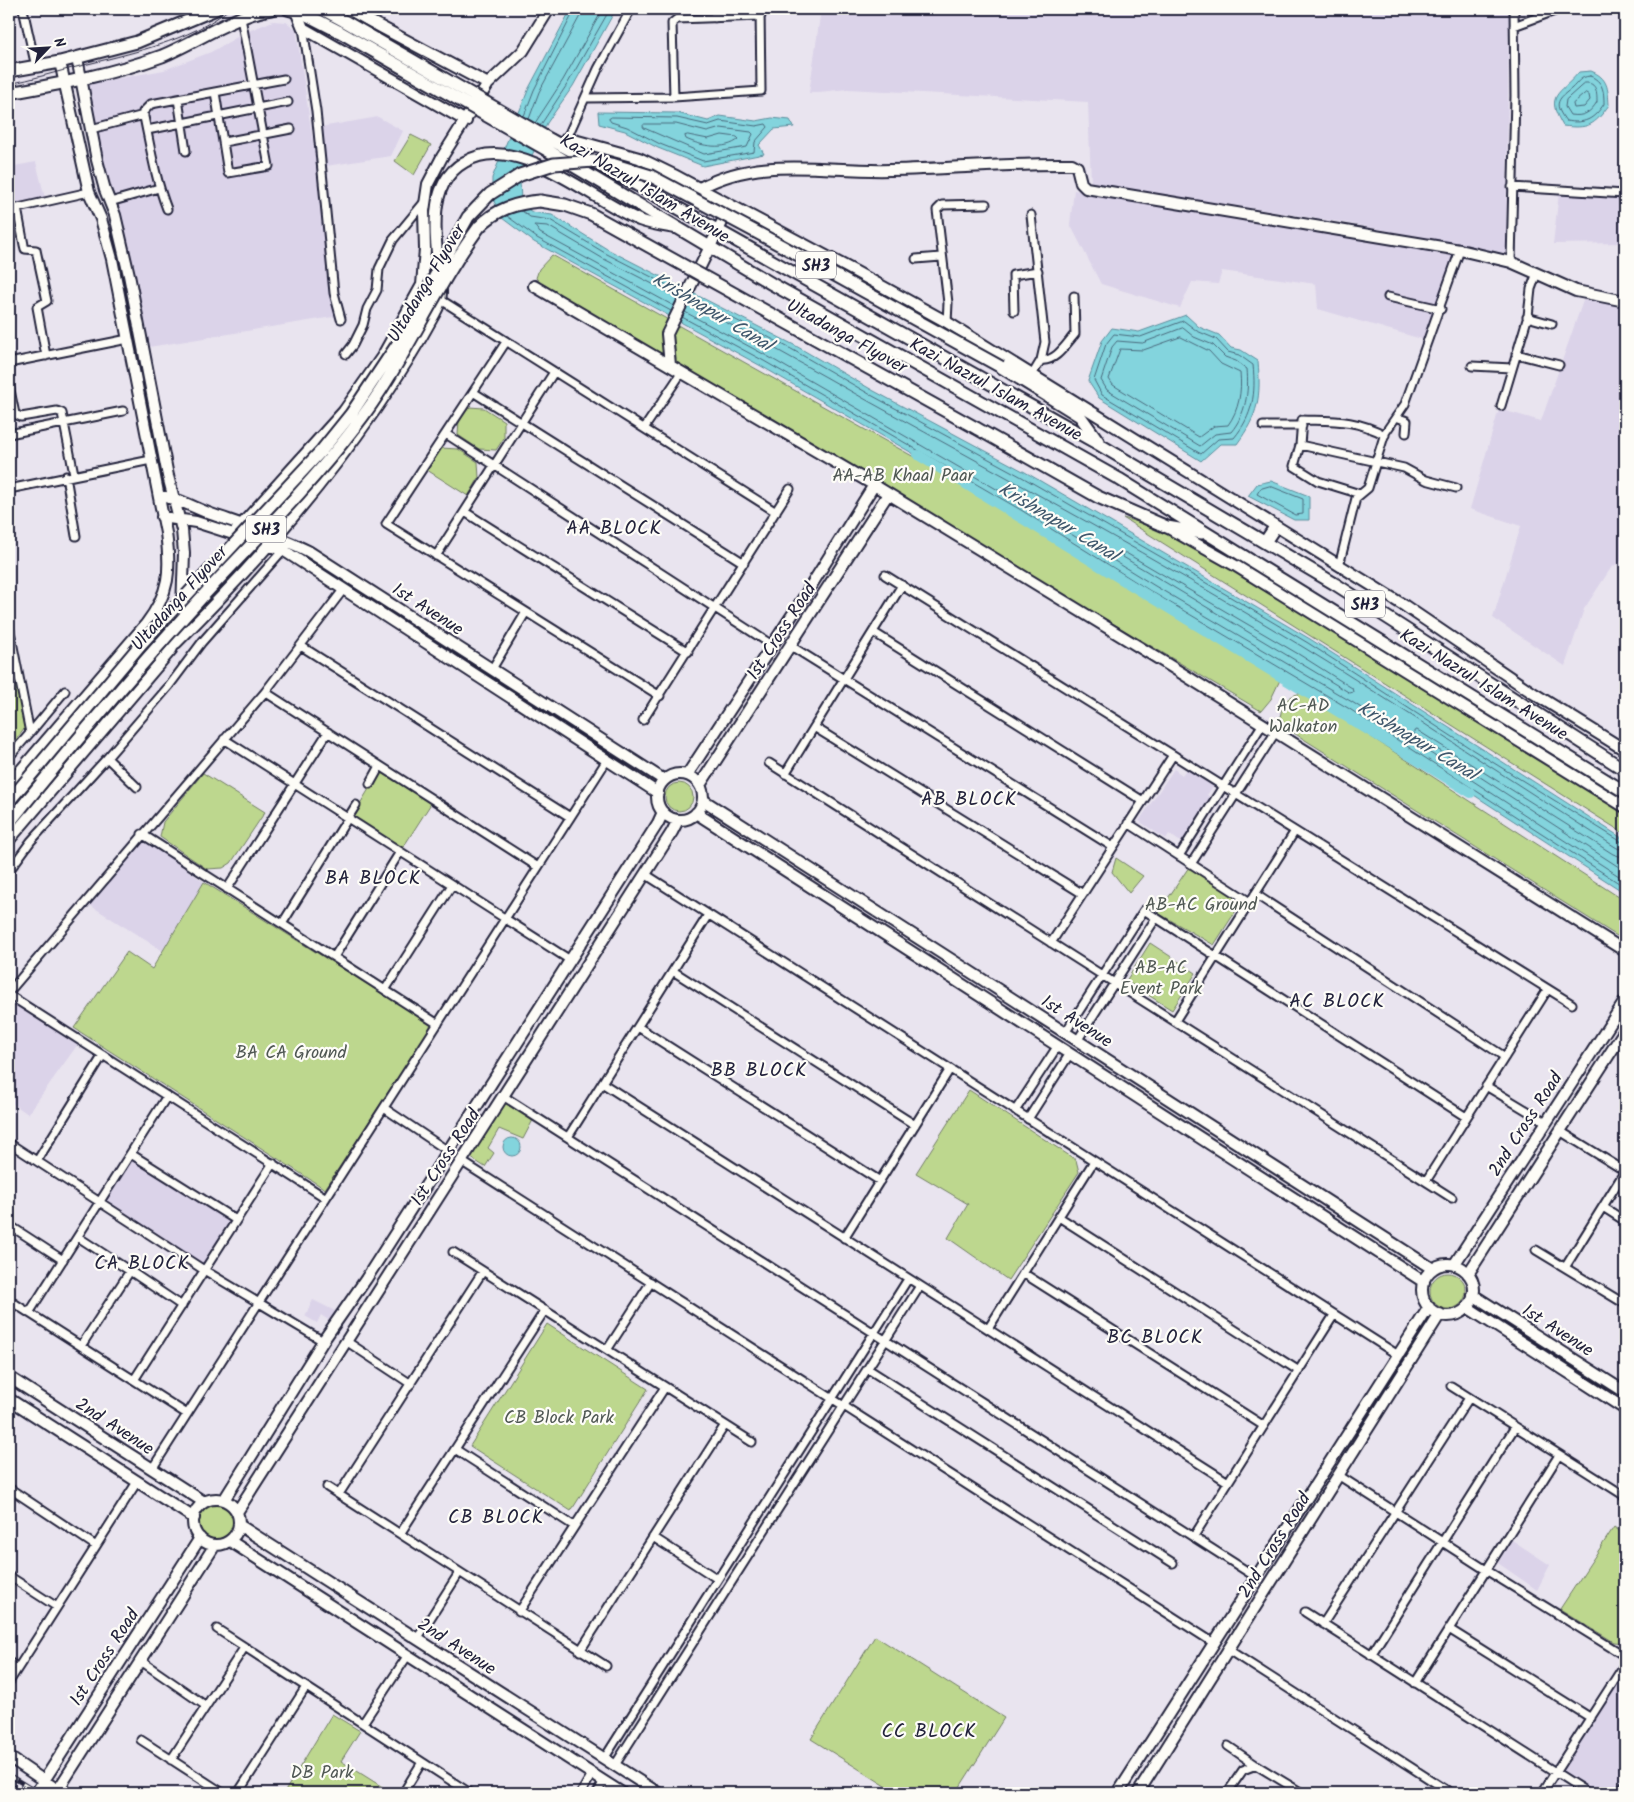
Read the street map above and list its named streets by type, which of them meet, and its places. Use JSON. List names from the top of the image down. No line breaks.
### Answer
{"streets":{"main road":["Kazi Nazrul Islam Avenue","SH3","Ultadanga Flyover"],"street":["1st Avenue","1st Cross Road","2nd Cross Road","2nd Avenue"]},"crossings":[["Kazi Nazrul Islam Avenue","Ultadanga Flyover"],["1st Avenue","1st Cross Road"],["1st Avenue","2nd Cross Road"],["1st Cross Road","2nd Avenue"]],"districts":["AA BLOCK","AB BLOCK","BA BLOCK","AC BLOCK","BB BLOCK","CA BLOCK","BC BLOCK","CB BLOCK","CC BLOCK"],"water":["Krishnapur Canal"],"parks":["AA-AB Khaal Paar","AC-AD Walkaton","AB-AC Ground","AB-AC Event Park","BA CA Ground","CB Block Park","DB Park"],"north":"top right"}
